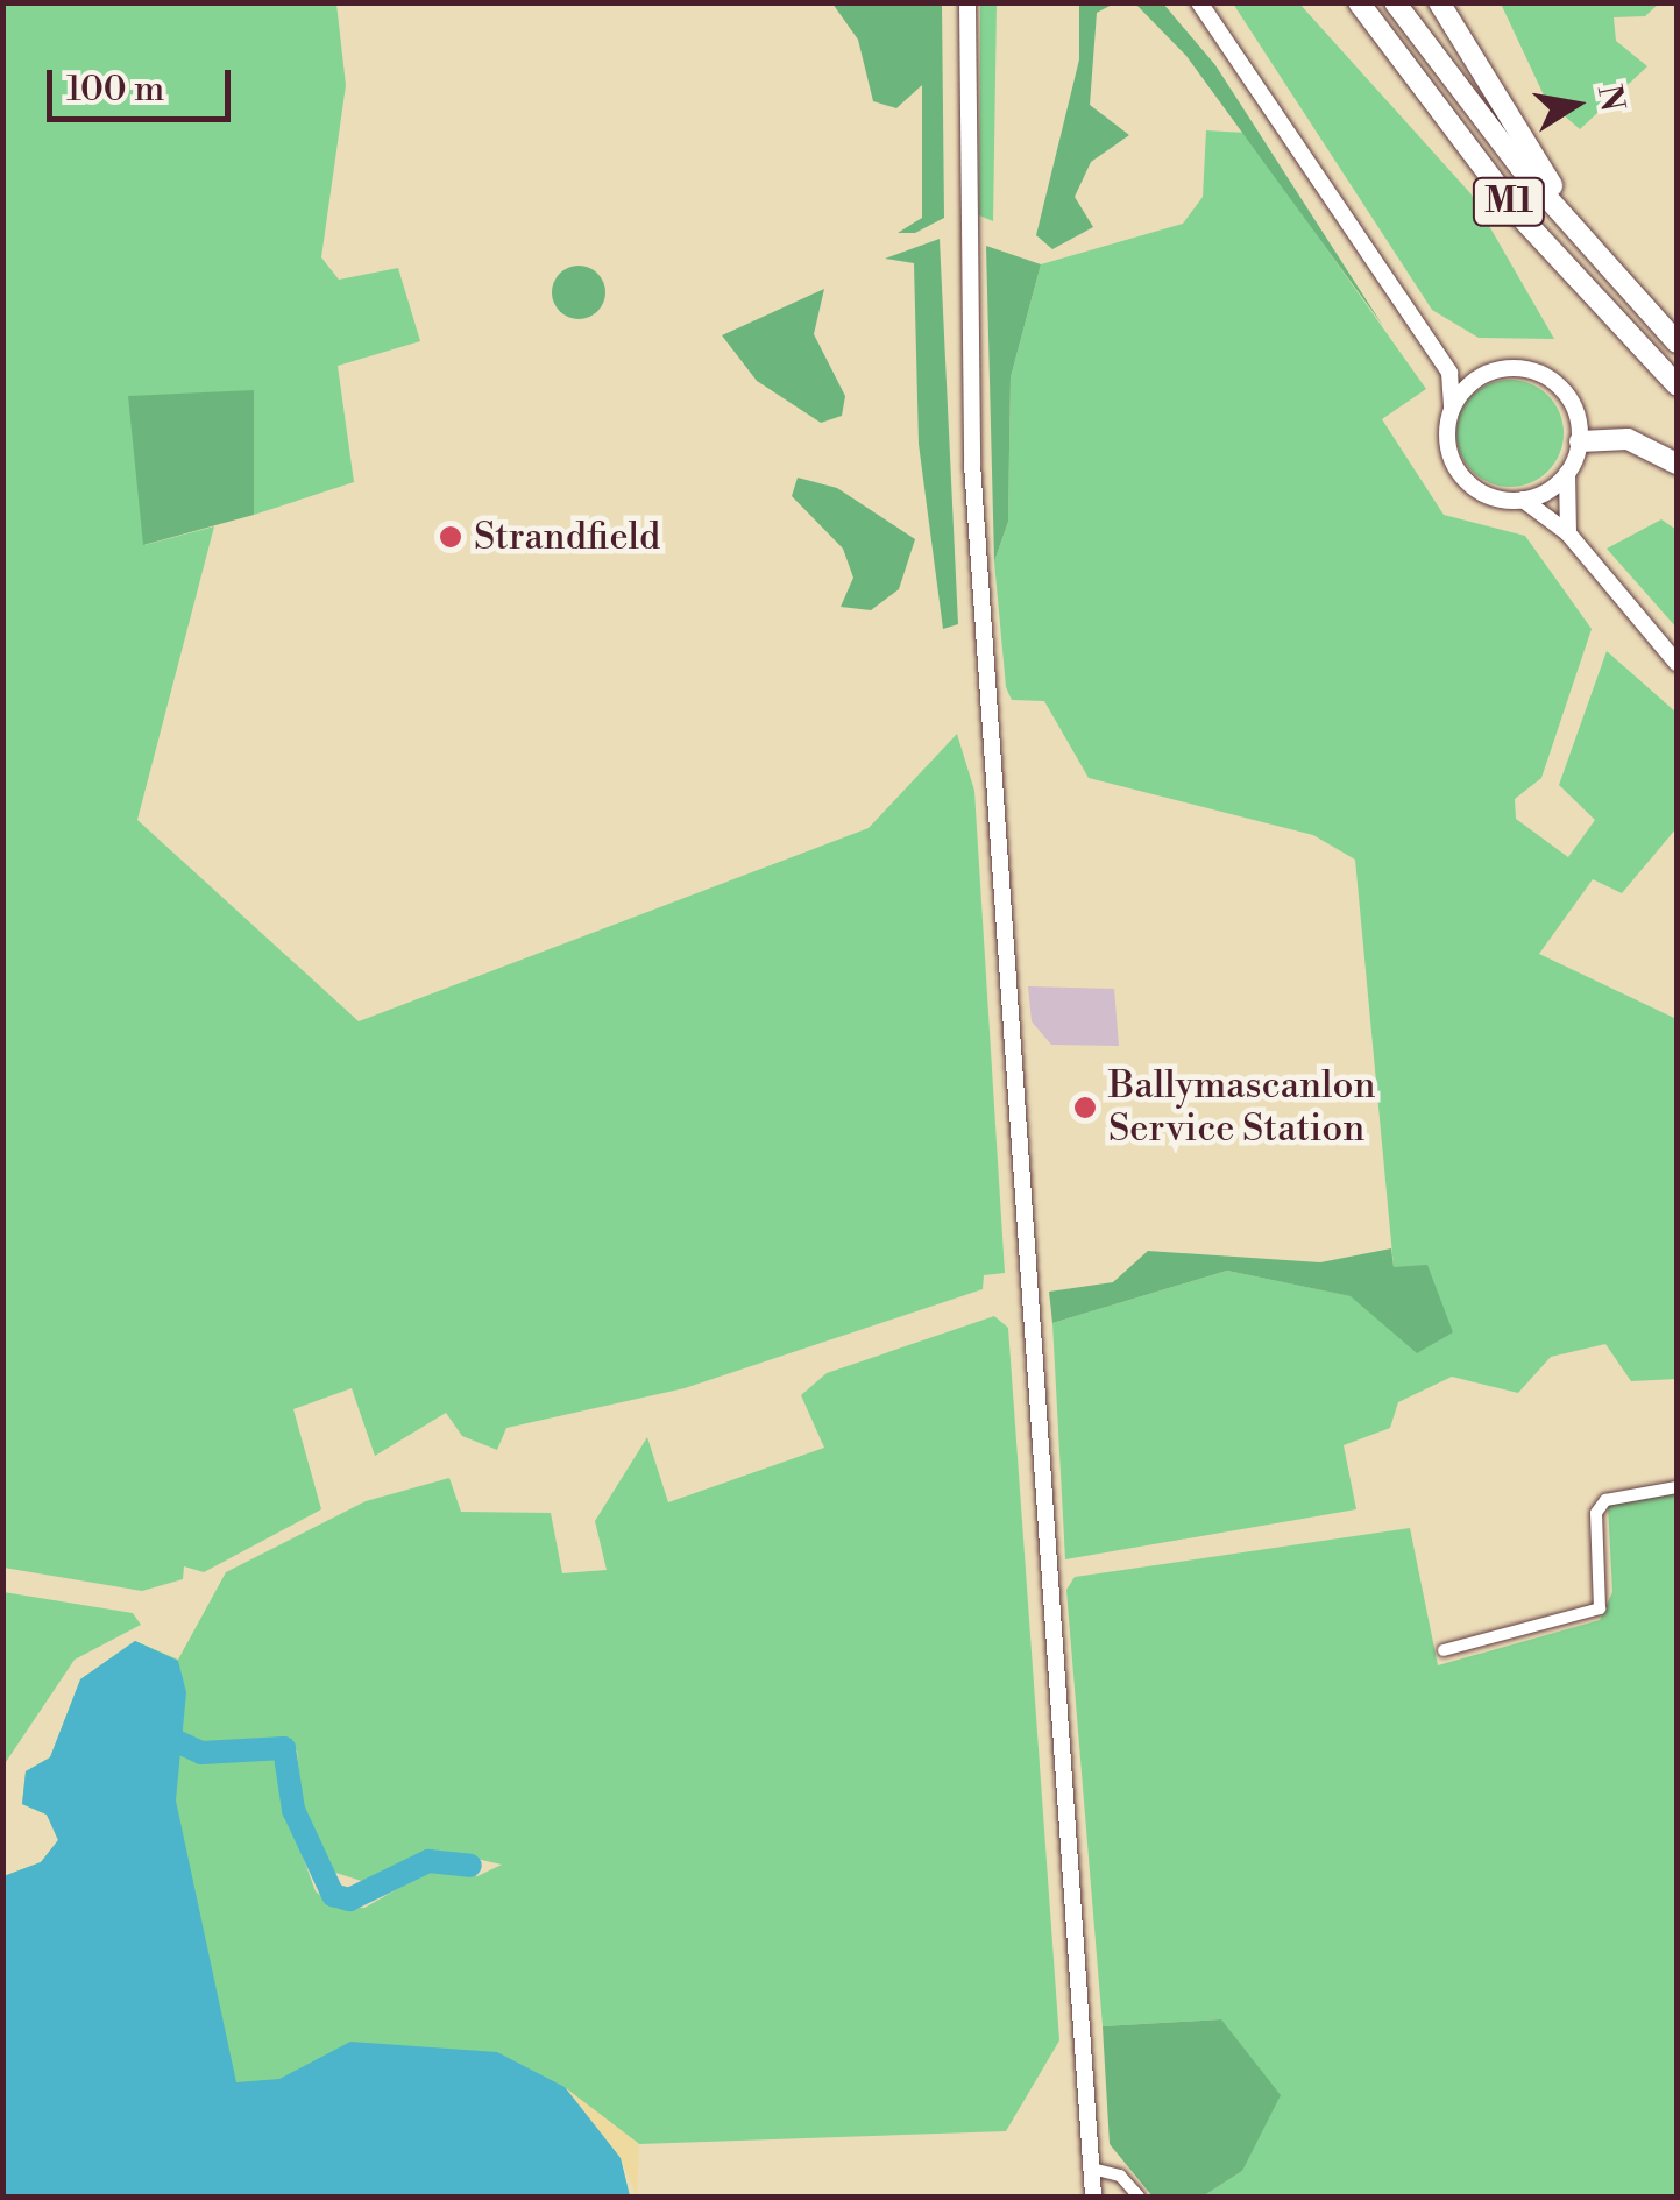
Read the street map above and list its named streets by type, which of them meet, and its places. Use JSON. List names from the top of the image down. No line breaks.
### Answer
{"streets":{"highway":["M1"]},"places":["Strandfield","Ballymascanlon Service Station"],"scale_bar":"100 m","north":"right"}
